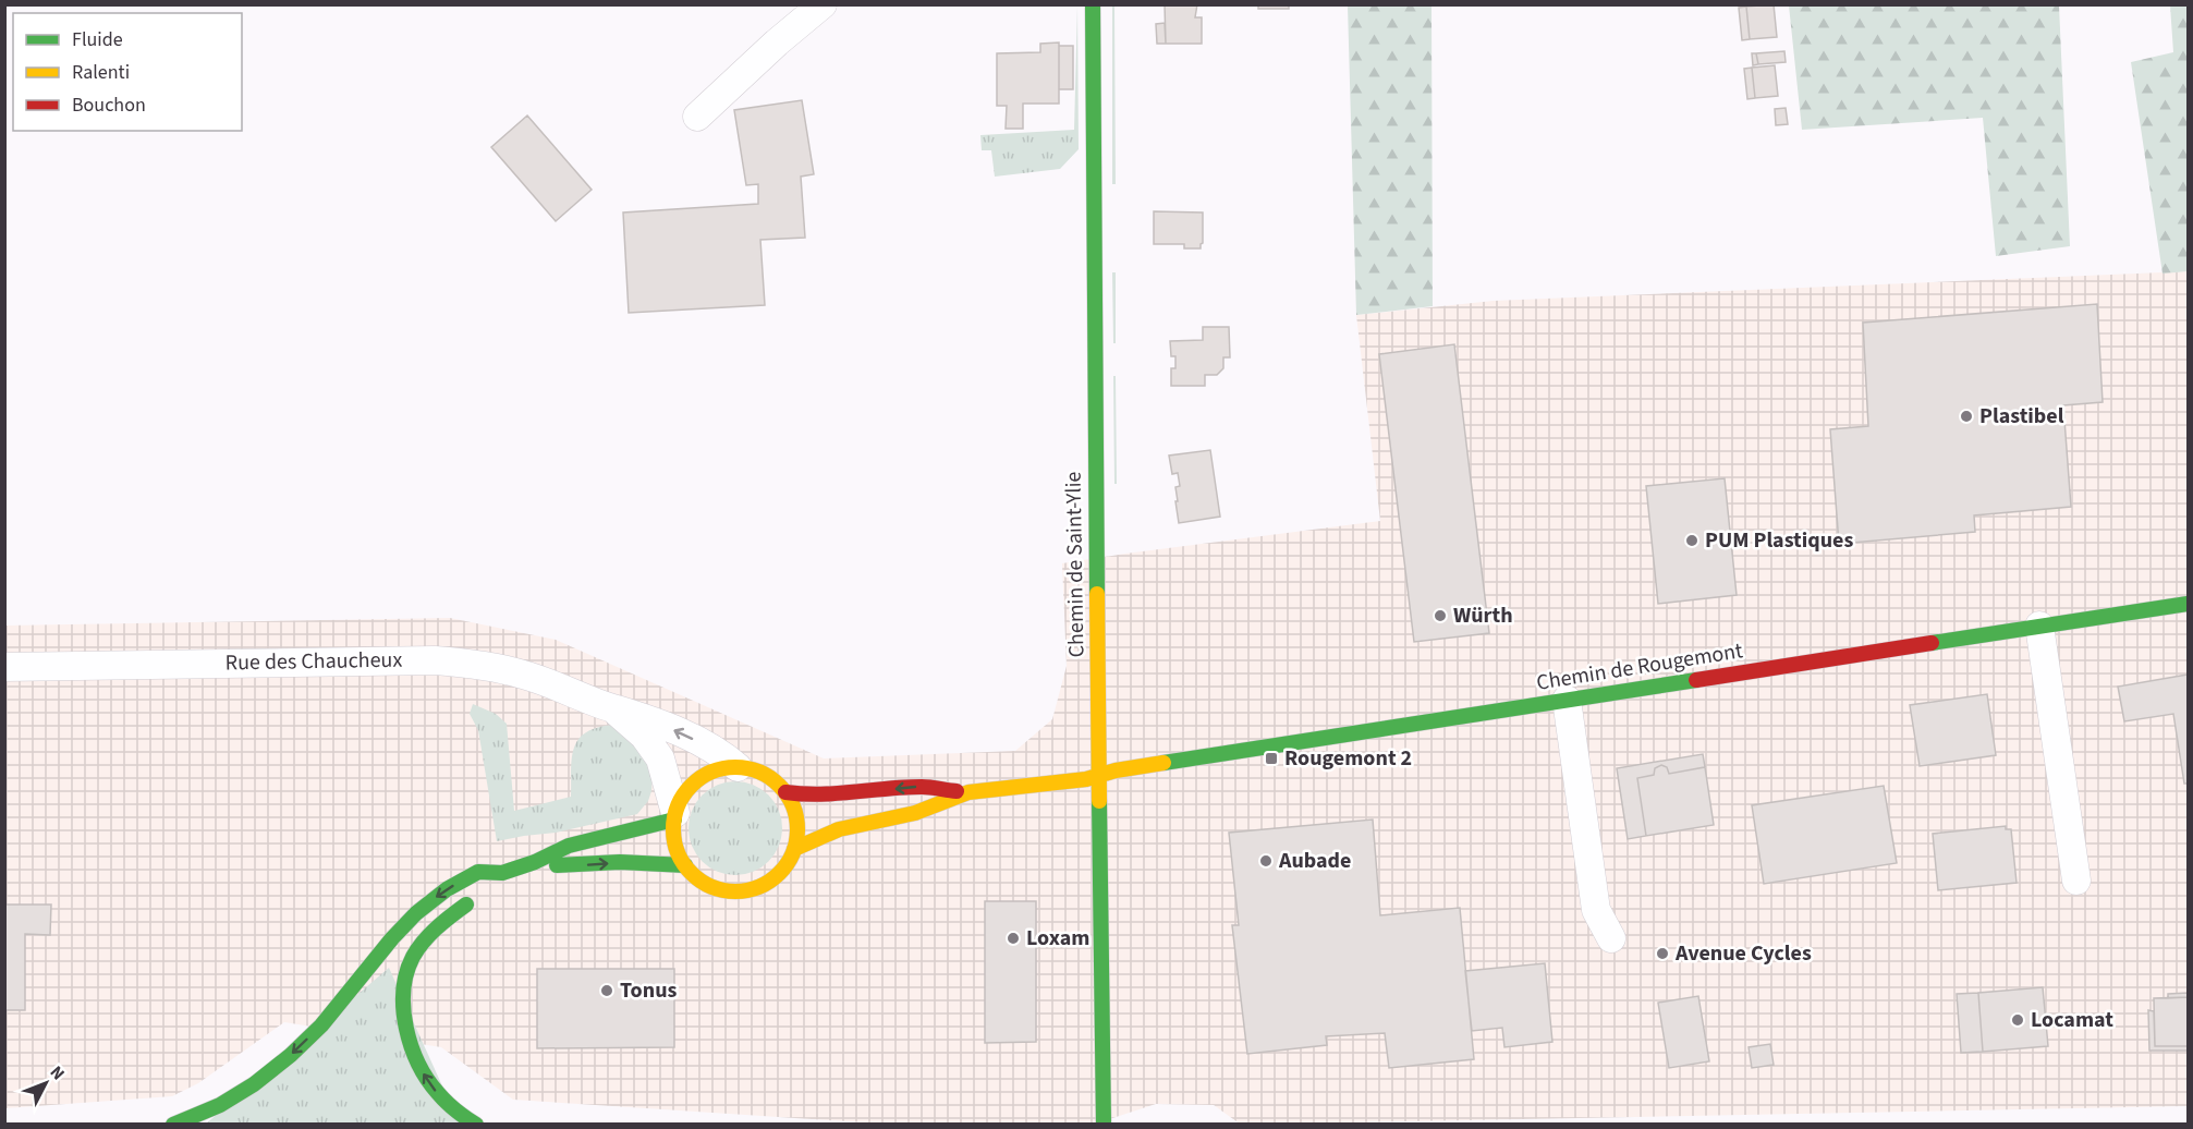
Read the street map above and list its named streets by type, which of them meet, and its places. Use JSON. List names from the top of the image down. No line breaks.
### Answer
{"streets":{"street":["Chemin de Saint-Ylie","Rue des Chaucheux","Chemin de Rougemont"]},"crossings":[["Chemin de Saint-Ylie","Chemin de Rougemont"]],"places":{"other":["Plastibel","PUM Plastiques","Würth","Aubade","Loxam","Avenue Cycles","Tonus","Locamat"],"transit":["Rougemont 2"]},"legend":["Fluide","Ralenti","Bouchon"],"north":"top right"}
